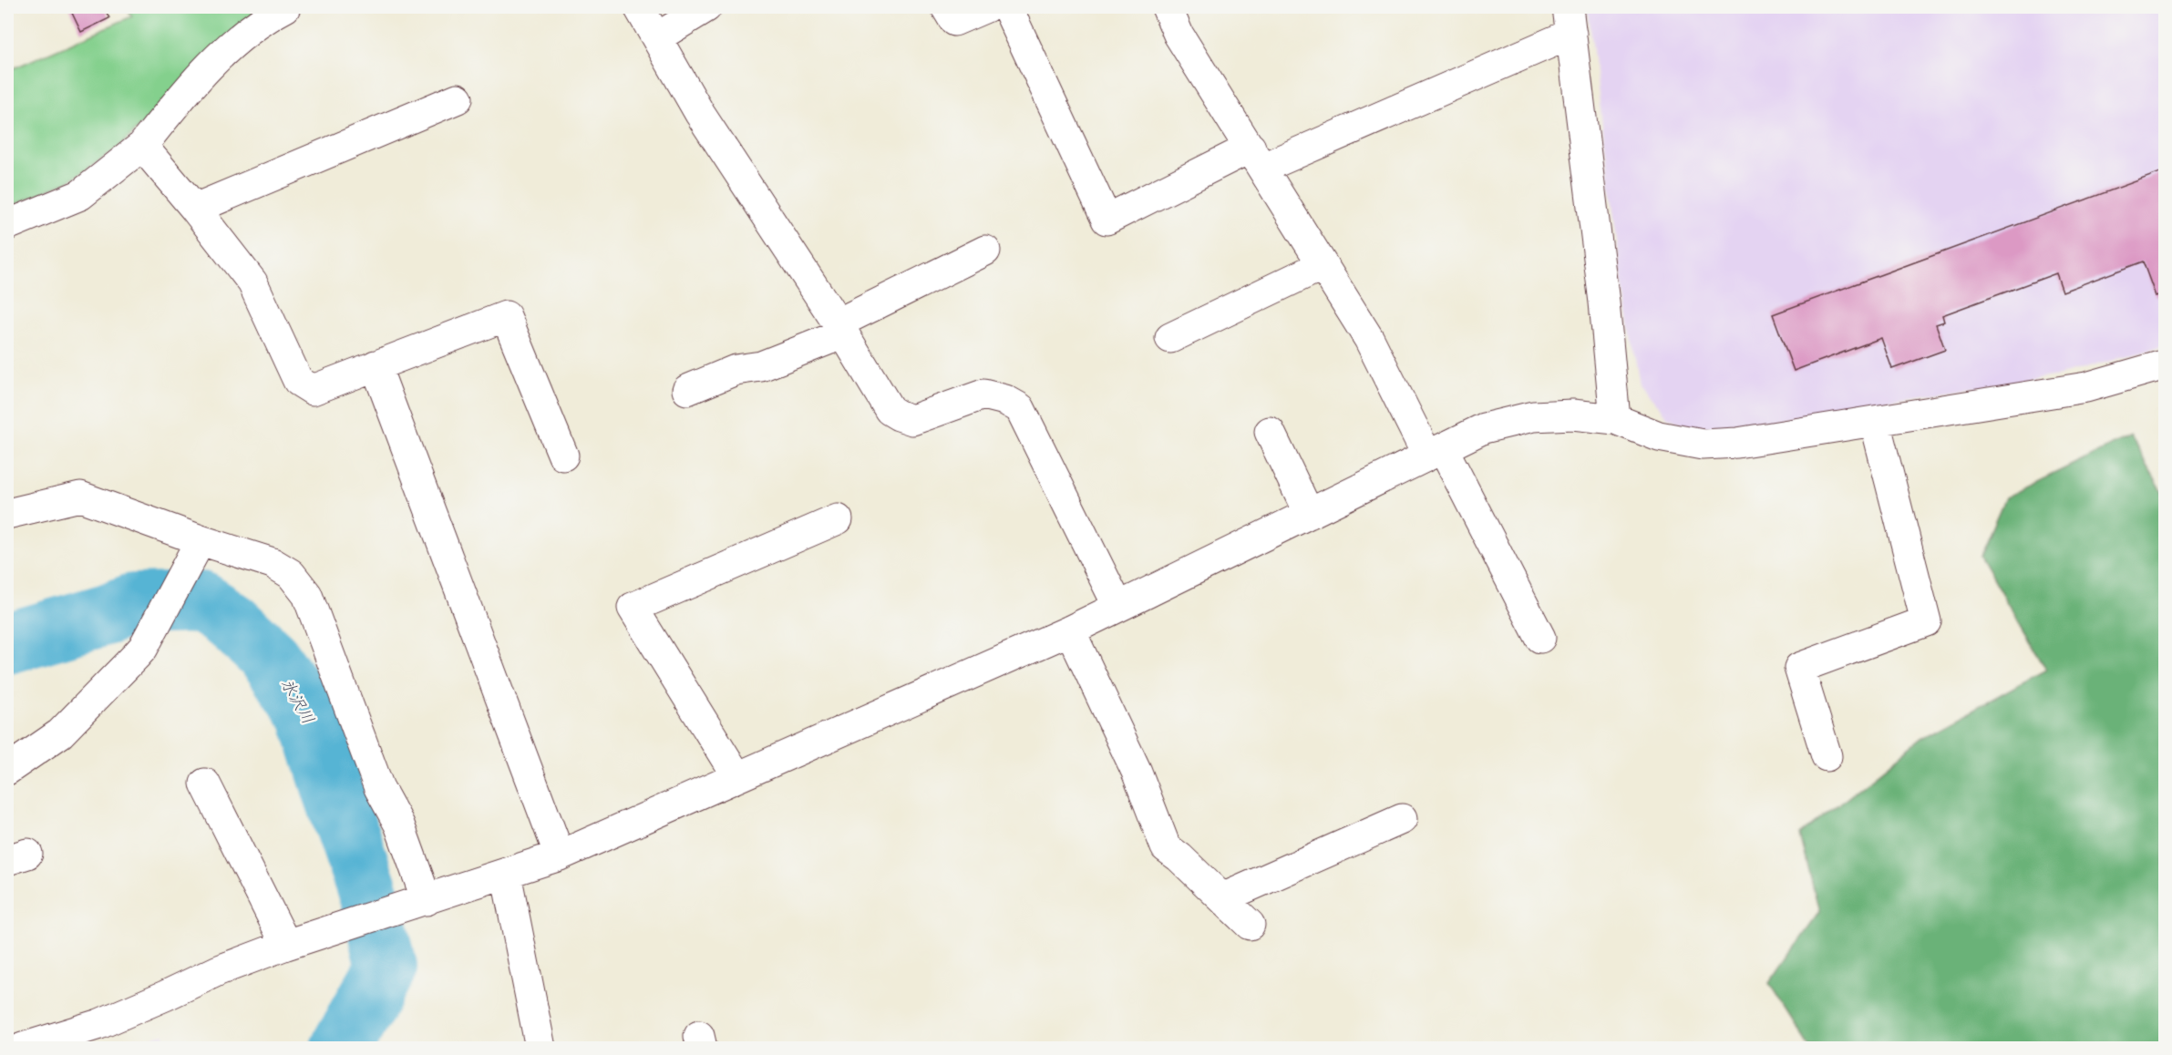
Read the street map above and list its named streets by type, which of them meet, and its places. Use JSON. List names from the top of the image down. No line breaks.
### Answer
{"water":["氷沢川"]}
